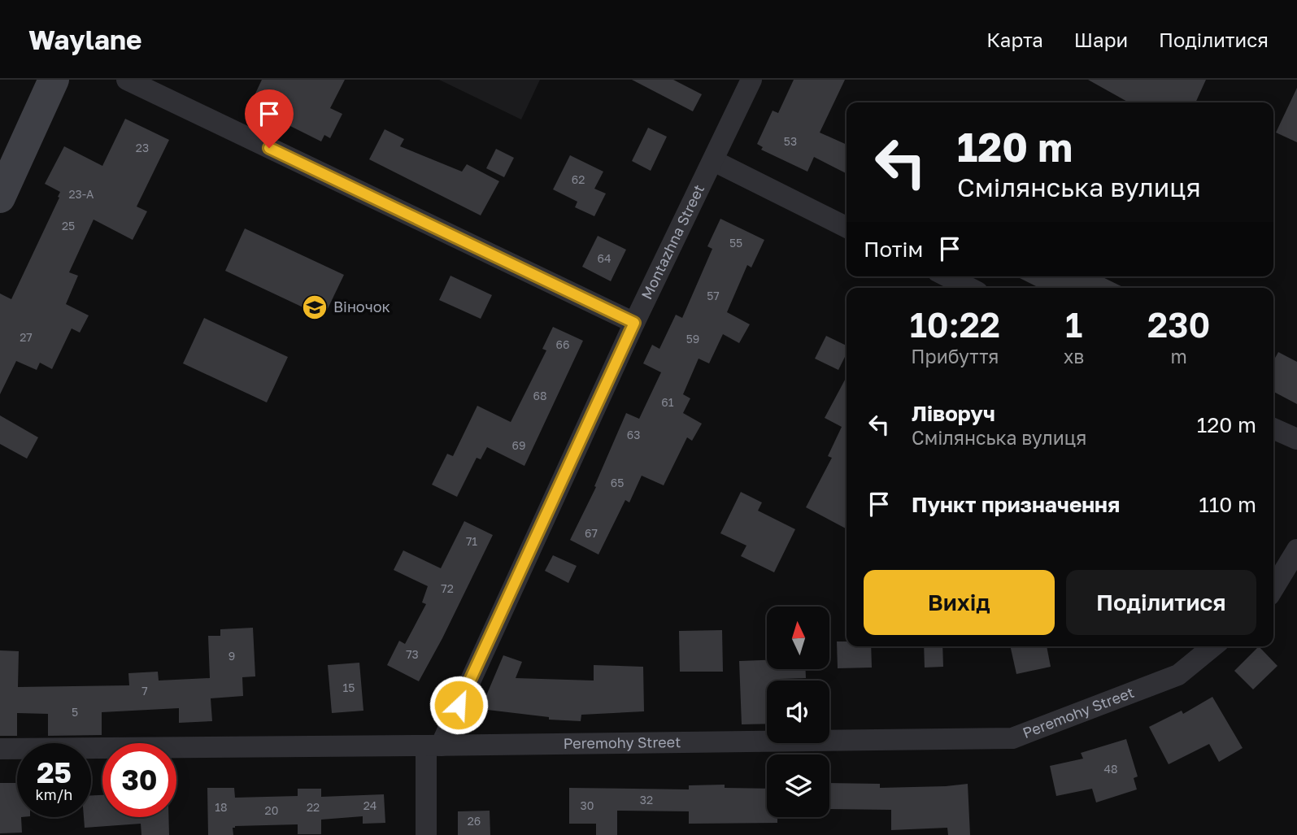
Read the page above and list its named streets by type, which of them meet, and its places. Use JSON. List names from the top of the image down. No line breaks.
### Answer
{"streets":{"street":["Montazhna Street","Peremohy Street"]},"crossings":[["Montazhna Street","Peremohy Street"]],"places":{"school or university":["Віночок"]},"house_numbers":["53","23","62","23-А","25","55","64","57","27","59","66","68","61","63","69","65","67","71","72","73","9","15","7","5","48","32","24","30","18","22","20","26"],"north":"top","page":{"header":"Waylane","nav":["Карта","Шари","Поділитися"],"turn":["120 m","Смілянська вулиця"],"then":"Потім","eta":["10:22","Прибуття","1","хв","230","m"],"list":[{"name":"Ліворуч","note":"Смілянська вулиця","value":"120 m"},{"name":"Пункт призначення","value":"110 m"}],"buttons":["Вихід","Поділитися"],"speed":"25 km/h","limit":"30"}}
